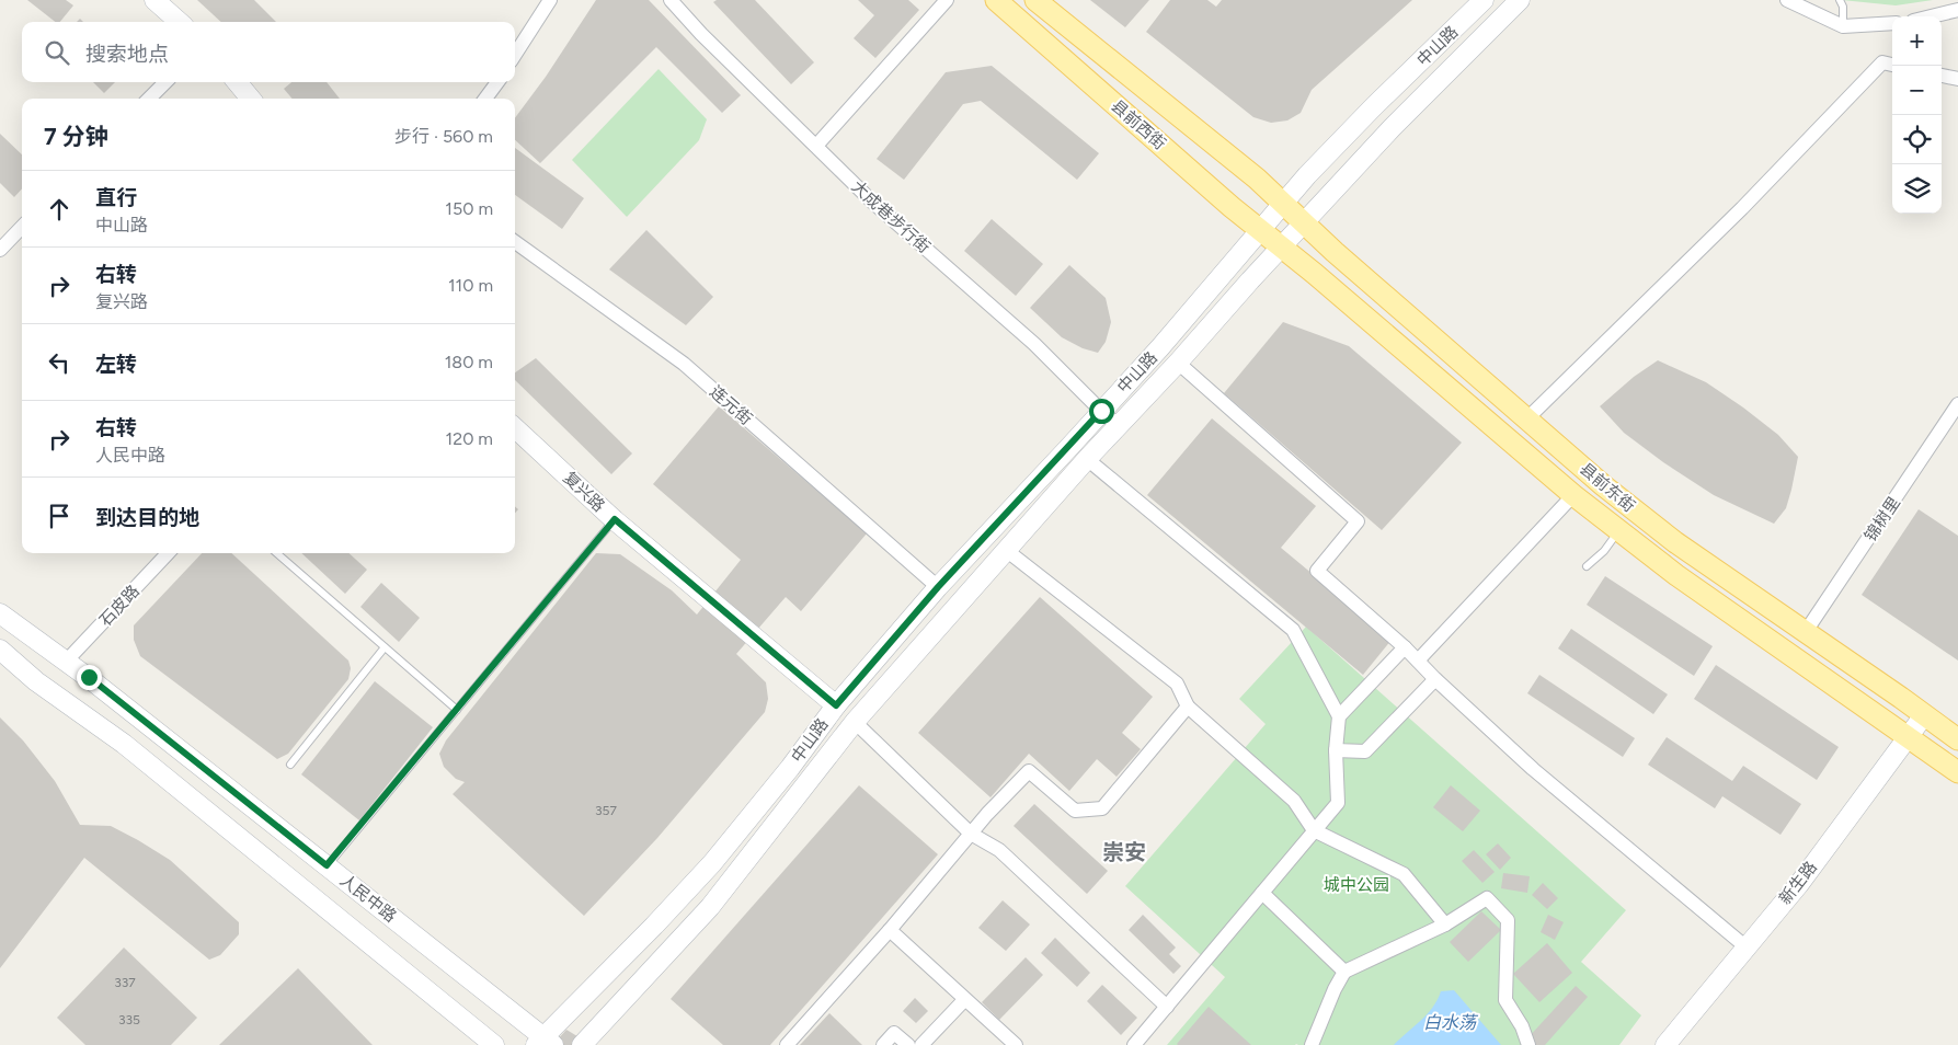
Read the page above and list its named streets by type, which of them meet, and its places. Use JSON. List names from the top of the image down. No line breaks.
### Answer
{"streets":{"main road":["中山路","县前西街","县前东街","复兴路","新生路","人民中路"],"street":["大成巷步行街","连元街","锦树里","石皮路"]},"crossings":[["中山路","县前西街"],["中山路","大成巷步行街"],["中山路","连元街"],["中山路","县前东街"],["中山路","复兴路"],["中山路","人民中路"],["县前西街","县前东街"],["县前东街","锦树里"],["县前东街","新生路"],["石皮路","人民中路"]],"districts":["崇安"],"water":["白水荡"],"parks":["城中公园"],"house_numbers":["357","337","335"],"page":{"map_buttons":["+","−"],"search":"搜索地点","heading":["7 分钟","步行 · 560 m"],"list":[["直行","中山路","150 m"],["右转","复兴路","110 m"],["左转","180 m"],["右转","人民中路","120 m"],"到达目的地"]}}
